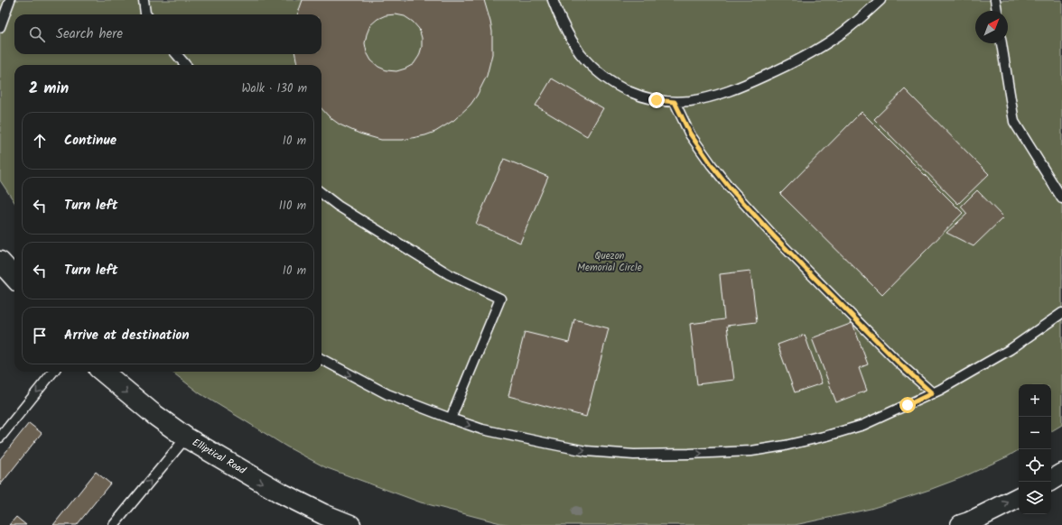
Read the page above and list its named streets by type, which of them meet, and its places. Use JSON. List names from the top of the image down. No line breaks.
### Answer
{"streets":{"main road":["Elliptical Road"]},"one_way":["Elliptical Road"],"parks":["Quezon Memorial Circle"],"north":"top right","page":{"search":"Search here","heading":["2 min","Walk · 130 m"],"list":[["Continue","10 m"],["Turn left","110 m"],["Turn left","10 m"],"Arrive at destination"],"map_buttons":["+","−"]}}
